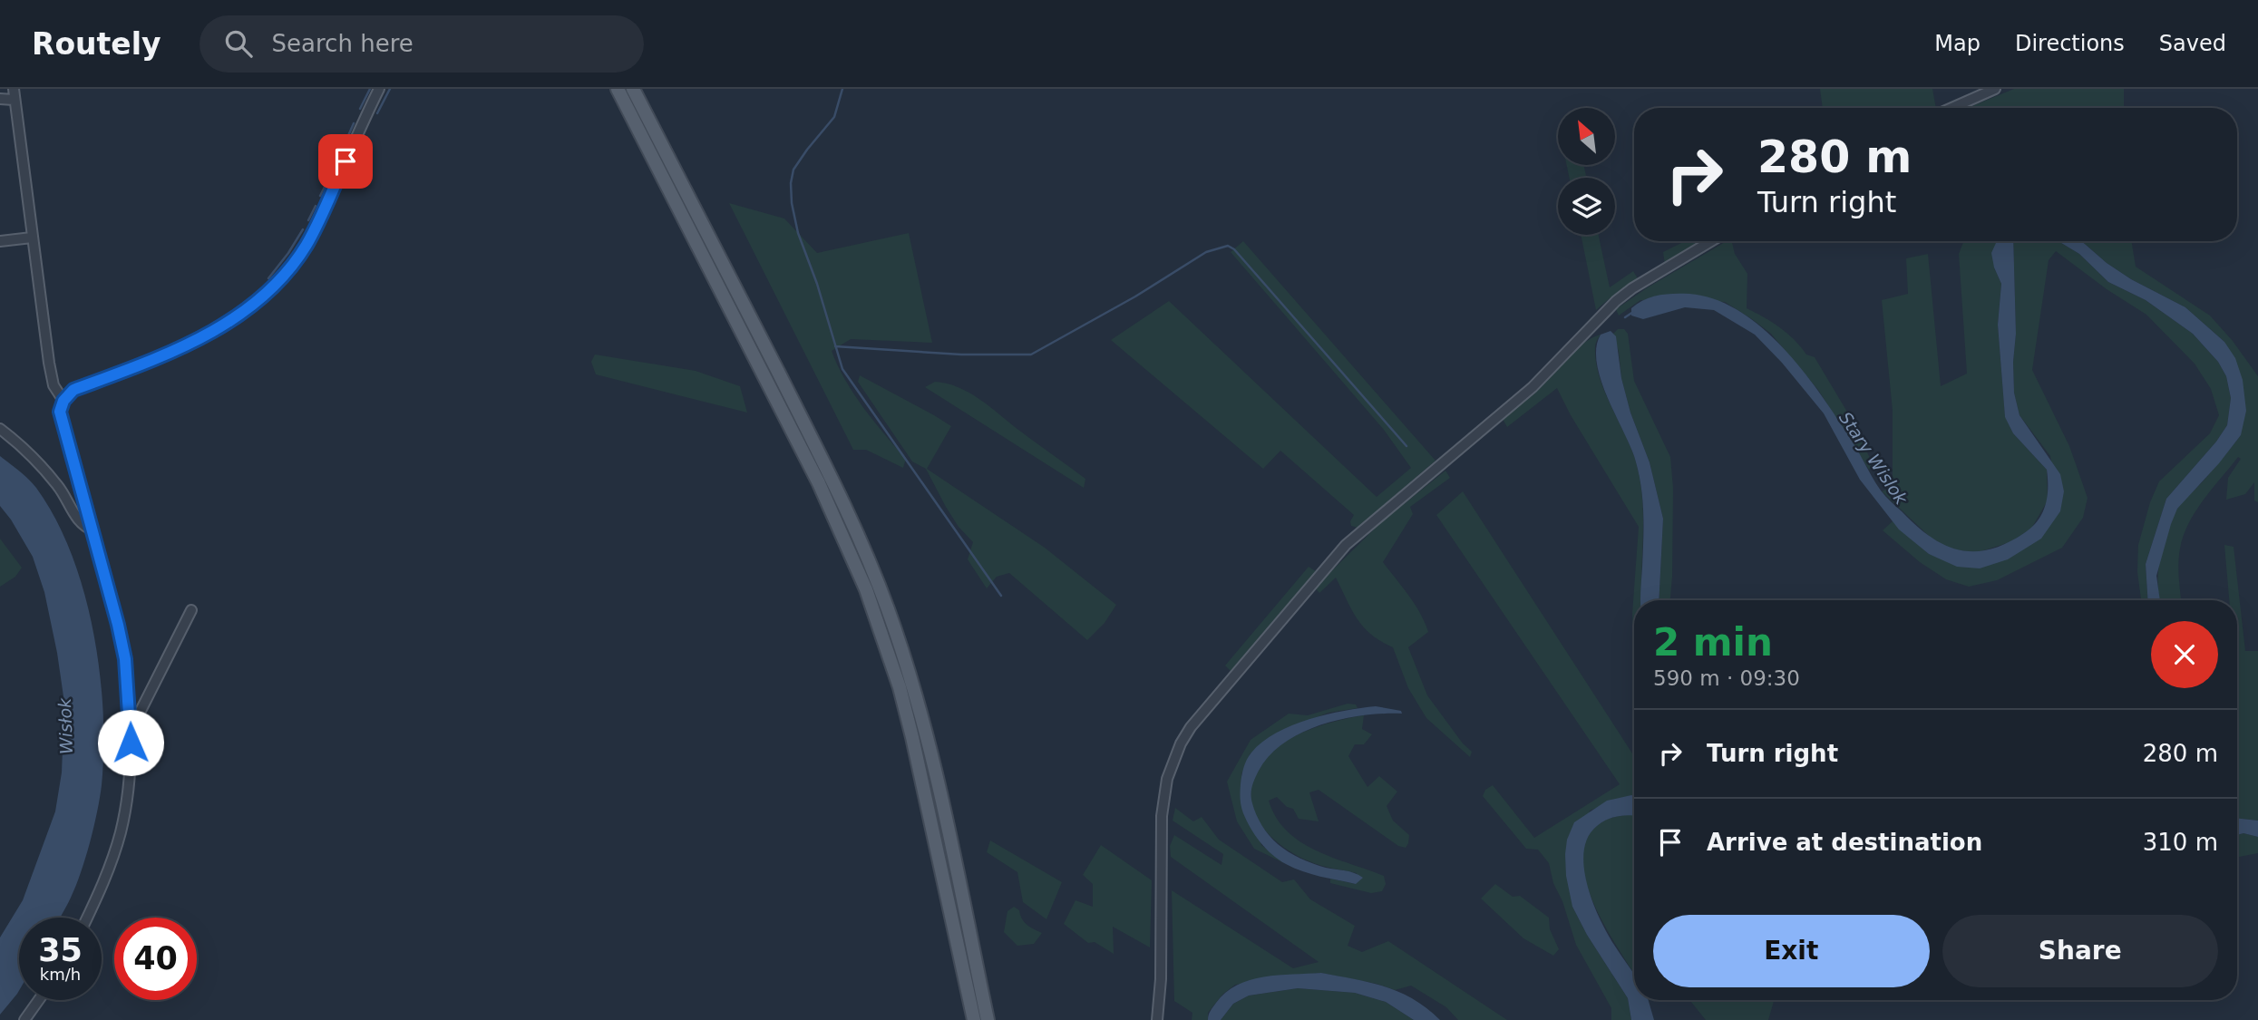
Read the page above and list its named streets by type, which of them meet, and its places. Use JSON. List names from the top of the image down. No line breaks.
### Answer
{"water":["Stary Wislok","Wisłok"],"north":"top left","page":{"header":"Routely","search":"Search here","nav":["Map","Directions","Saved"],"turn":["280 m","Turn right"],"heading":["2 min","590 m · 09:30"],"list":[{"name":"Turn right","value":"280 m"},{"name":"Arrive at destination","value":"310 m"}],"buttons":["Exit","Share"],"speed":"35 km/h","limit":"40"}}
